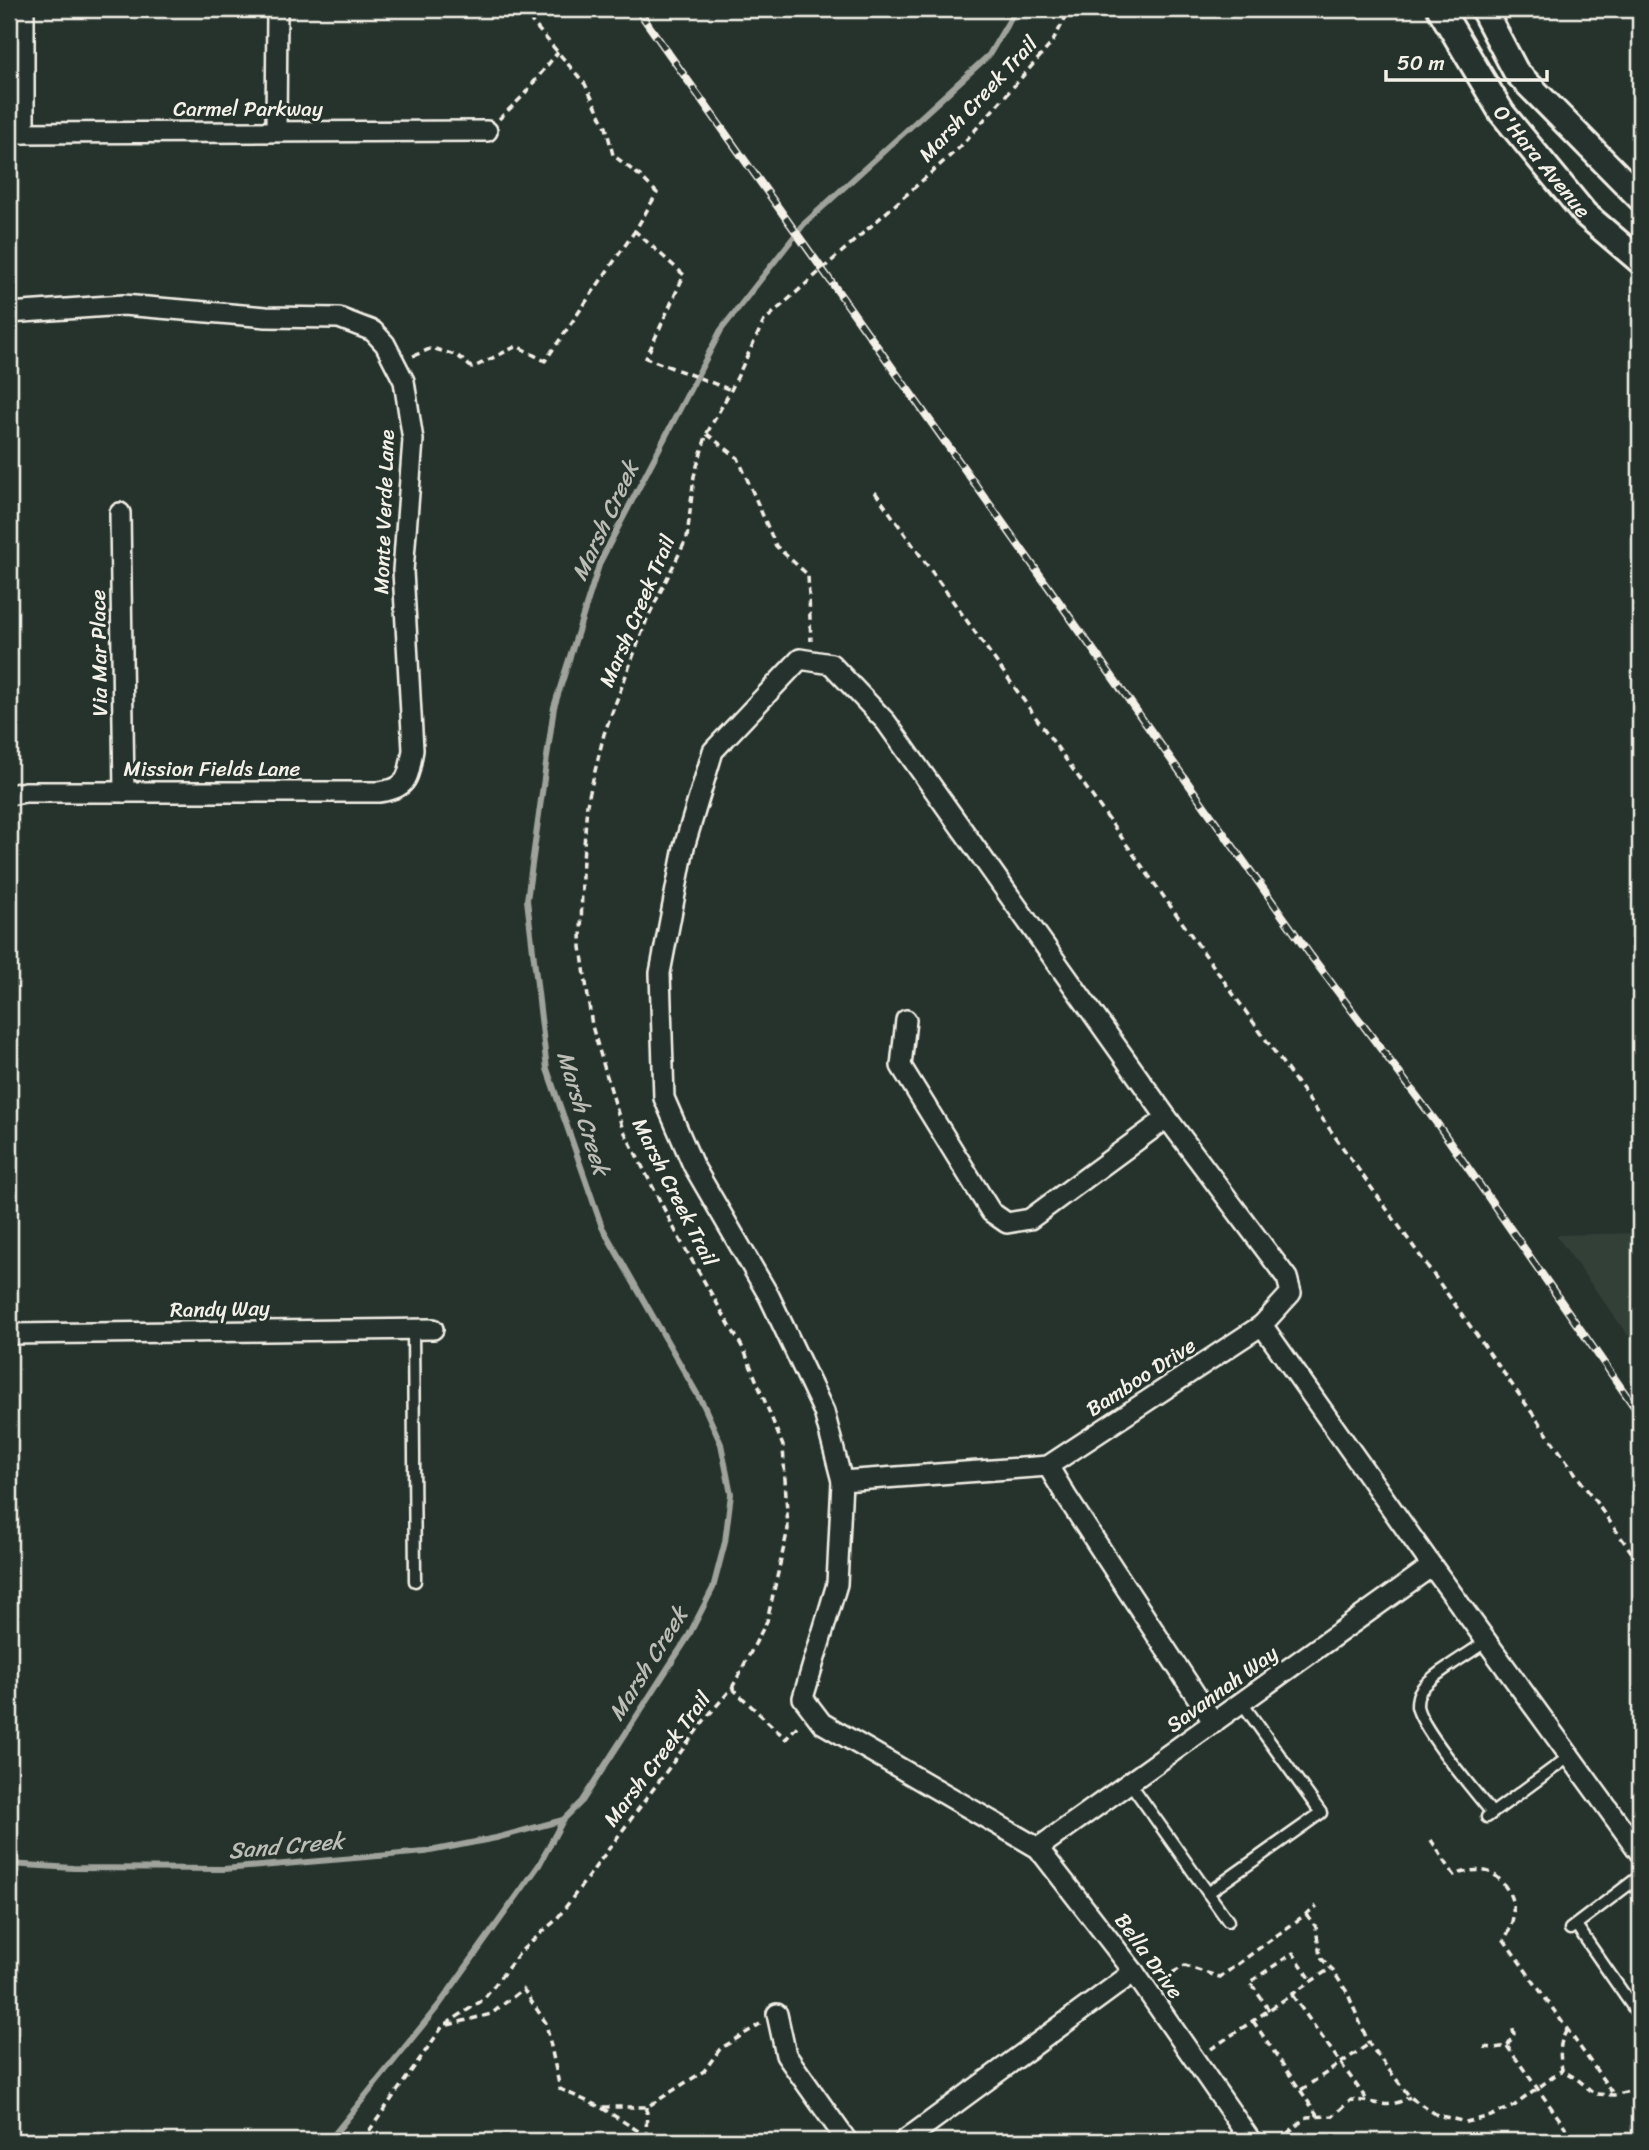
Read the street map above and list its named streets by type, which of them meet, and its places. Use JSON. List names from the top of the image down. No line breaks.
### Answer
{"streets":{"street":["Carmel Parkway","O'Hara Avenue","Monte Verde Lane","Via Mar Place","Mission Fields Lane","Randy Way","Bamboo Drive","Savannah Way","Bella Drive"],"path":["Marsh Creek Trail"]},"crossings":[["Monte Verde Lane","Mission Fields Lane"],["Via Mar Place","Mission Fields Lane"],["Savannah Way","Bella Drive"]],"water":["Marsh Creek","Sand Creek"],"scale_bar":"50 m"}
